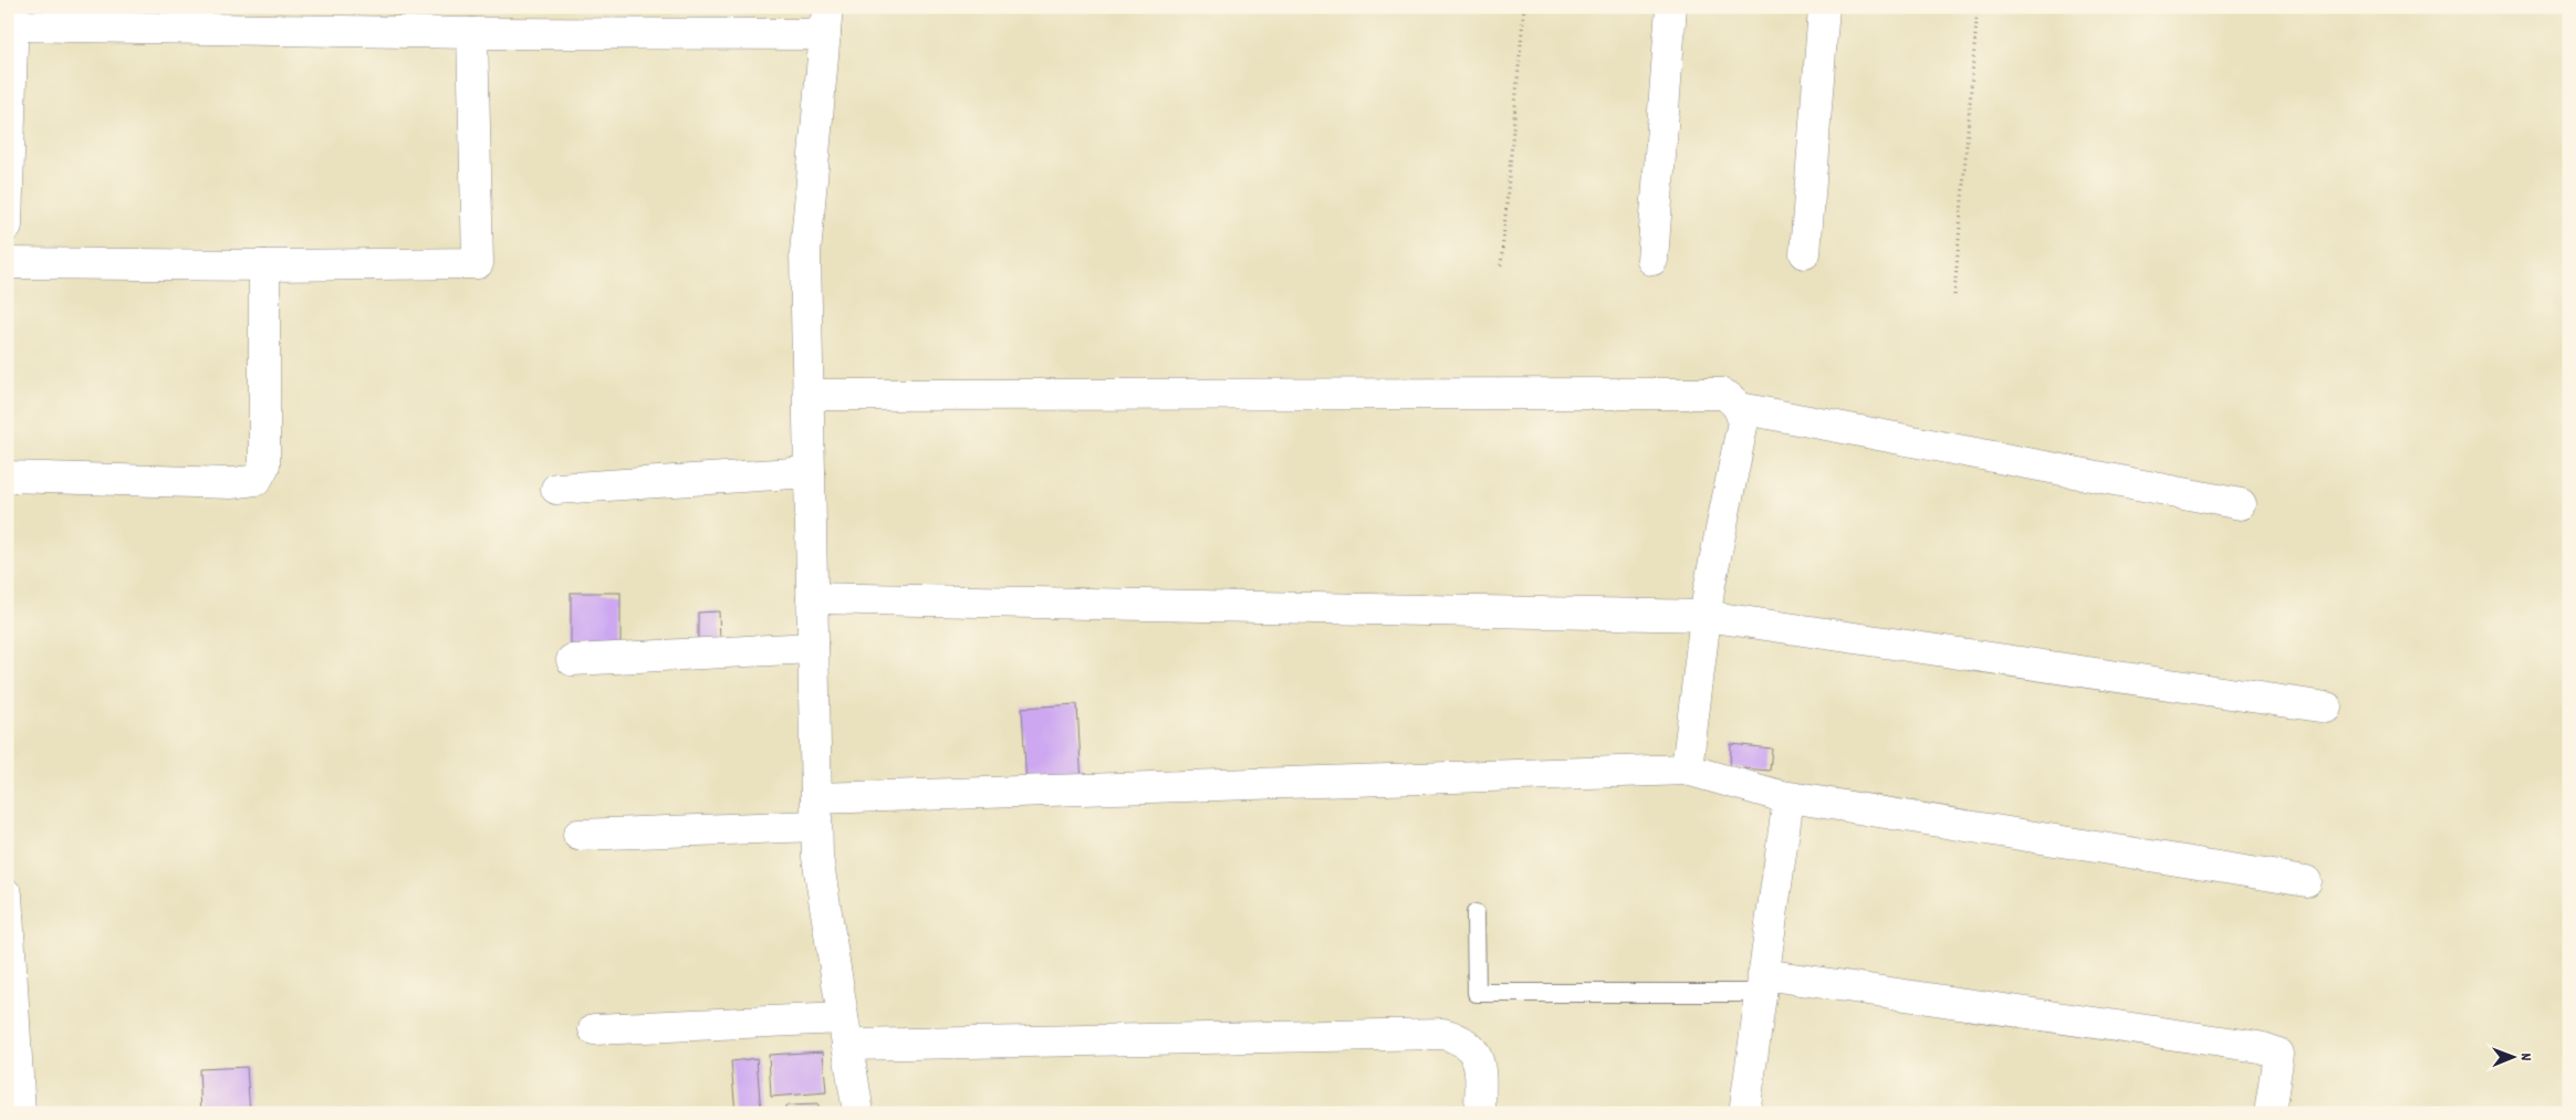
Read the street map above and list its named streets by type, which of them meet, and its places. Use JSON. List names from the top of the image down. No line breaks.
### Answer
{"north":"right"}
